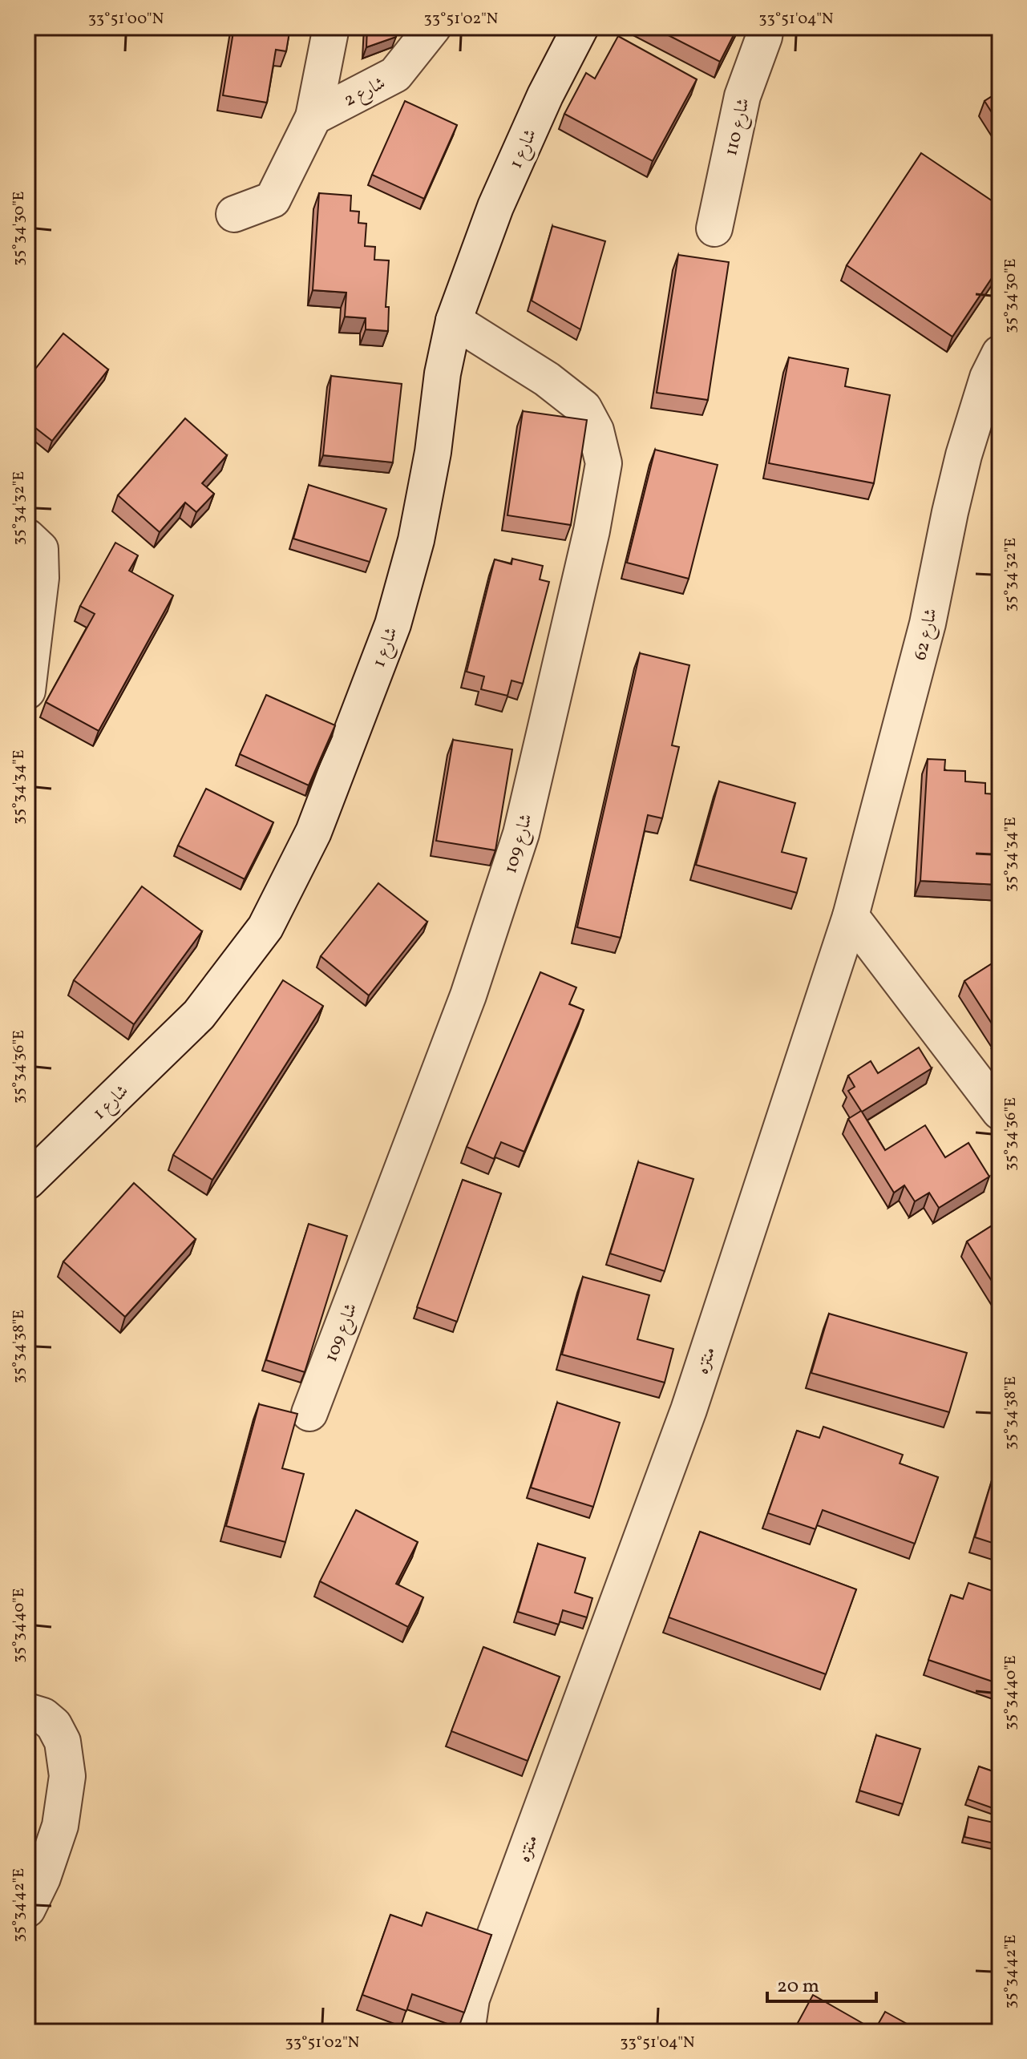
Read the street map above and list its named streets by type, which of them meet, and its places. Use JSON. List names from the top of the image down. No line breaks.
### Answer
{"streets":{"street":["شارع 2","شارع 110","شارع 1","شارع 62","شارع 109","منتزه"]},"crossings":[["شارع 1","شارع 109"],["شارع 62","منتزه"]],"scale_bar":"20 m","coordinates":["33°51'00\"N","33°51'02\"N","33°51'04\"N","35°34'30\"E","35°34'32\"E","35°34'34\"E","35°34'36\"E","35°34'38\"E","35°34'40\"E","35°34'42\"E"]}
